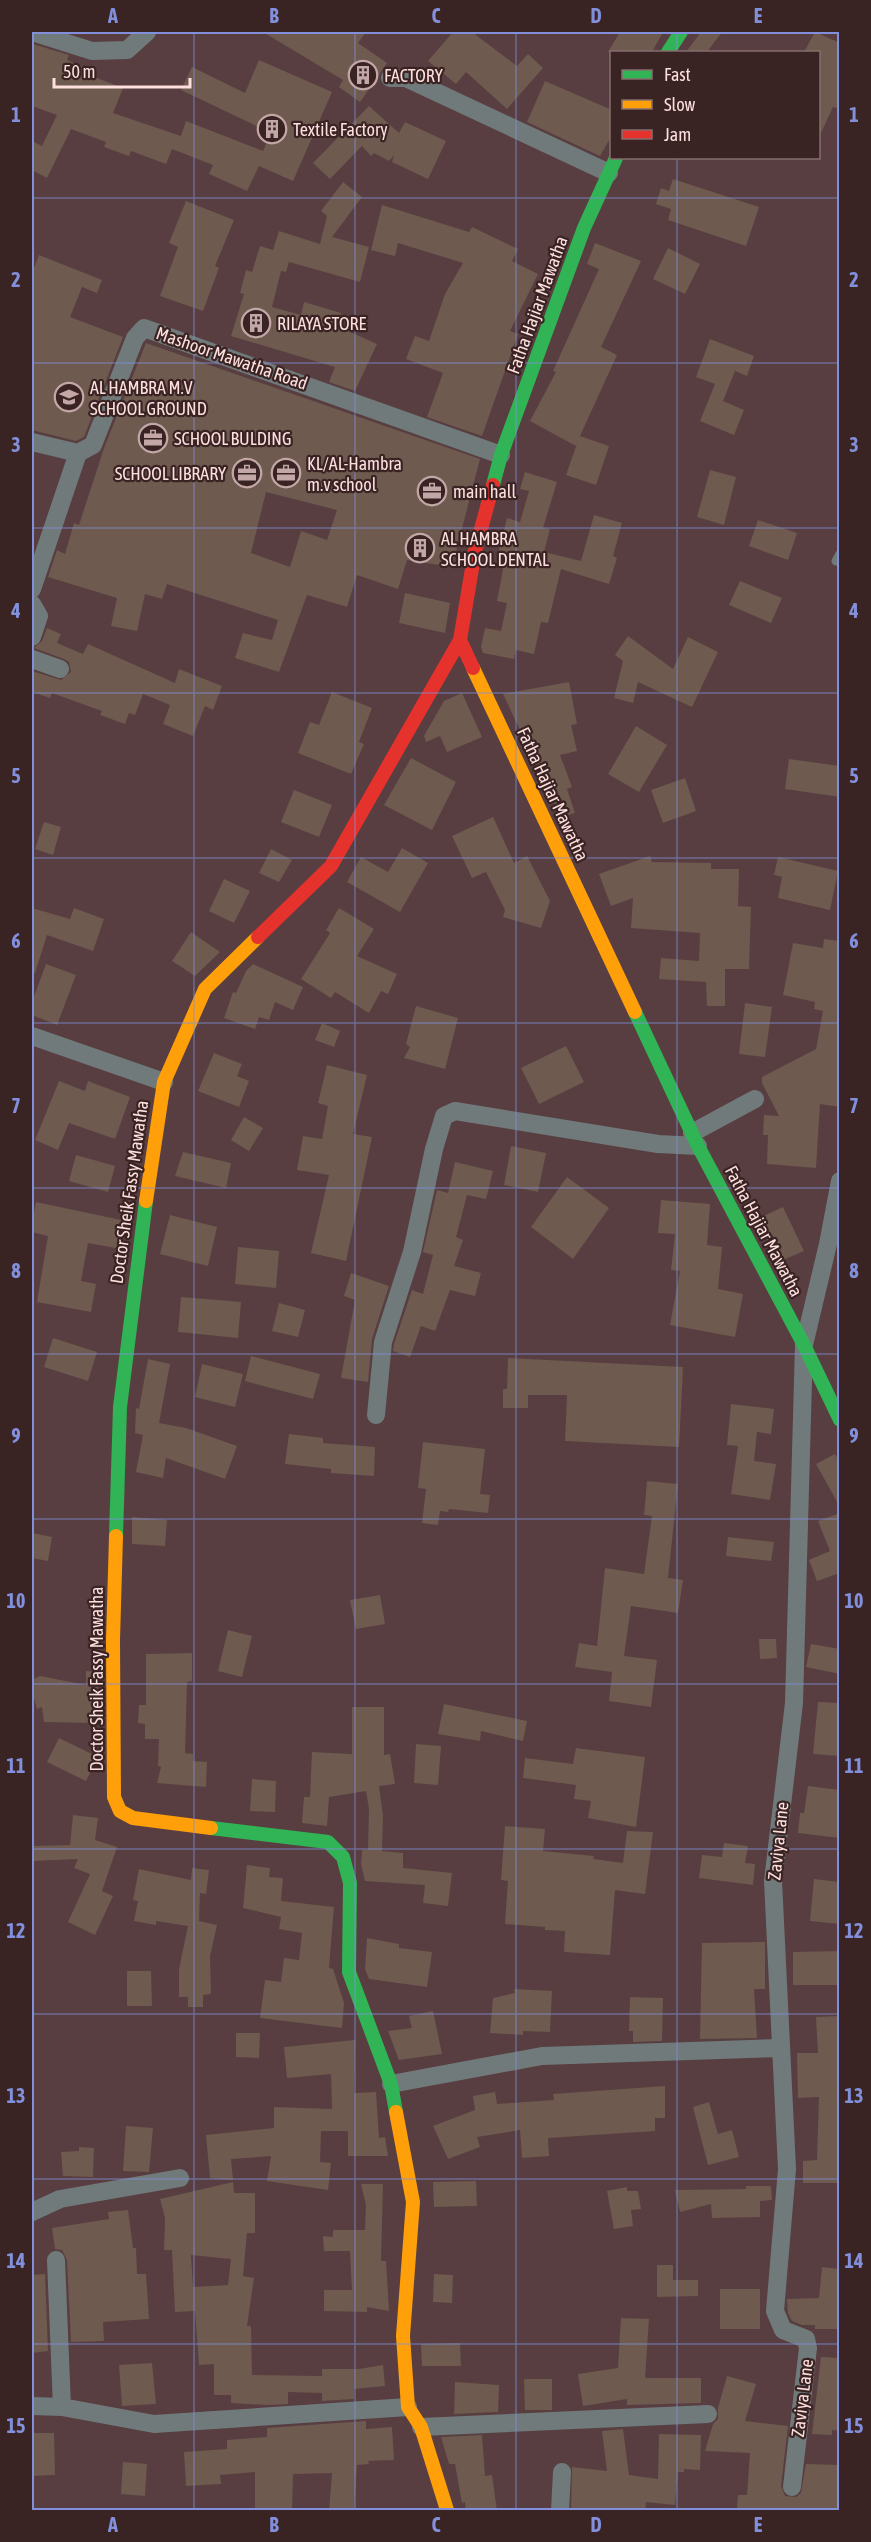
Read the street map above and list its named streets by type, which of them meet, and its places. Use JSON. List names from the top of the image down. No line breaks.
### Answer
{"streets":{"street":["Fatha Hajiar Mawatha","Mashoor Mawatha Road","Doctor Sheik Fassy Mawatha","Zaviya Lane"]},"crossings":[["Fatha Hajiar Mawatha","Mashoor Mawatha Road"],["Fatha Hajiar Mawatha","Doctor Sheik Fassy Mawatha"],["Fatha Hajiar Mawatha","Zaviya Lane"]],"places":{"building":["FACTORY","Textile Factory","RILAYA STORE","AL HAMBRA SCHOOL DENTAL"],"school or university":["AL HAMBRA M.V SCHOOL GROUND"],"office":["SCHOOL BULDING","SCHOOL LIBRARY","KL/AL-Hambra m.v school","main hall"]},"legend":["Fast","Slow","Jam"],"scale_bar":"50 m","grid":{"columns":["A","B","C","D","E"],"rows":["1","2","3","4","5","6","7","8","9","10","11","12","13","14","15"]}}
